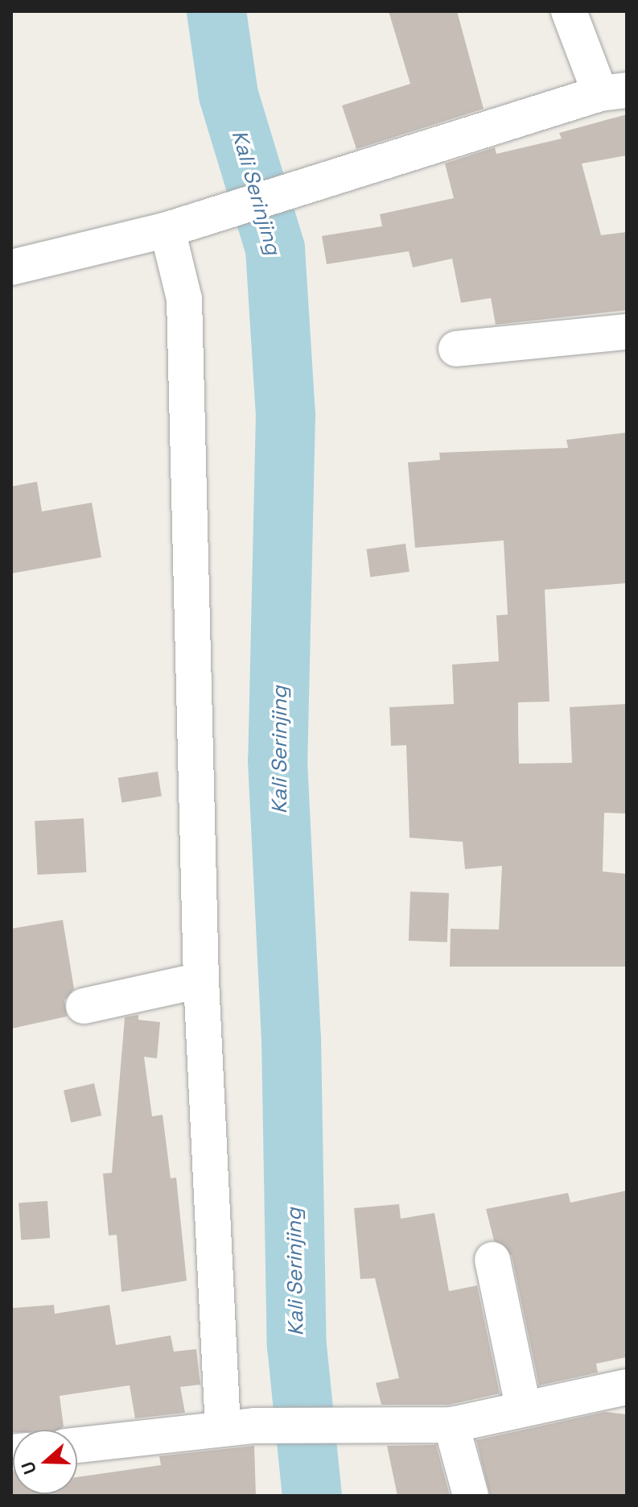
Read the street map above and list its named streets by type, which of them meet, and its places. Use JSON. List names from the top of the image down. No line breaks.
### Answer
{"water":["Kali Serinjing"],"north":"left"}
